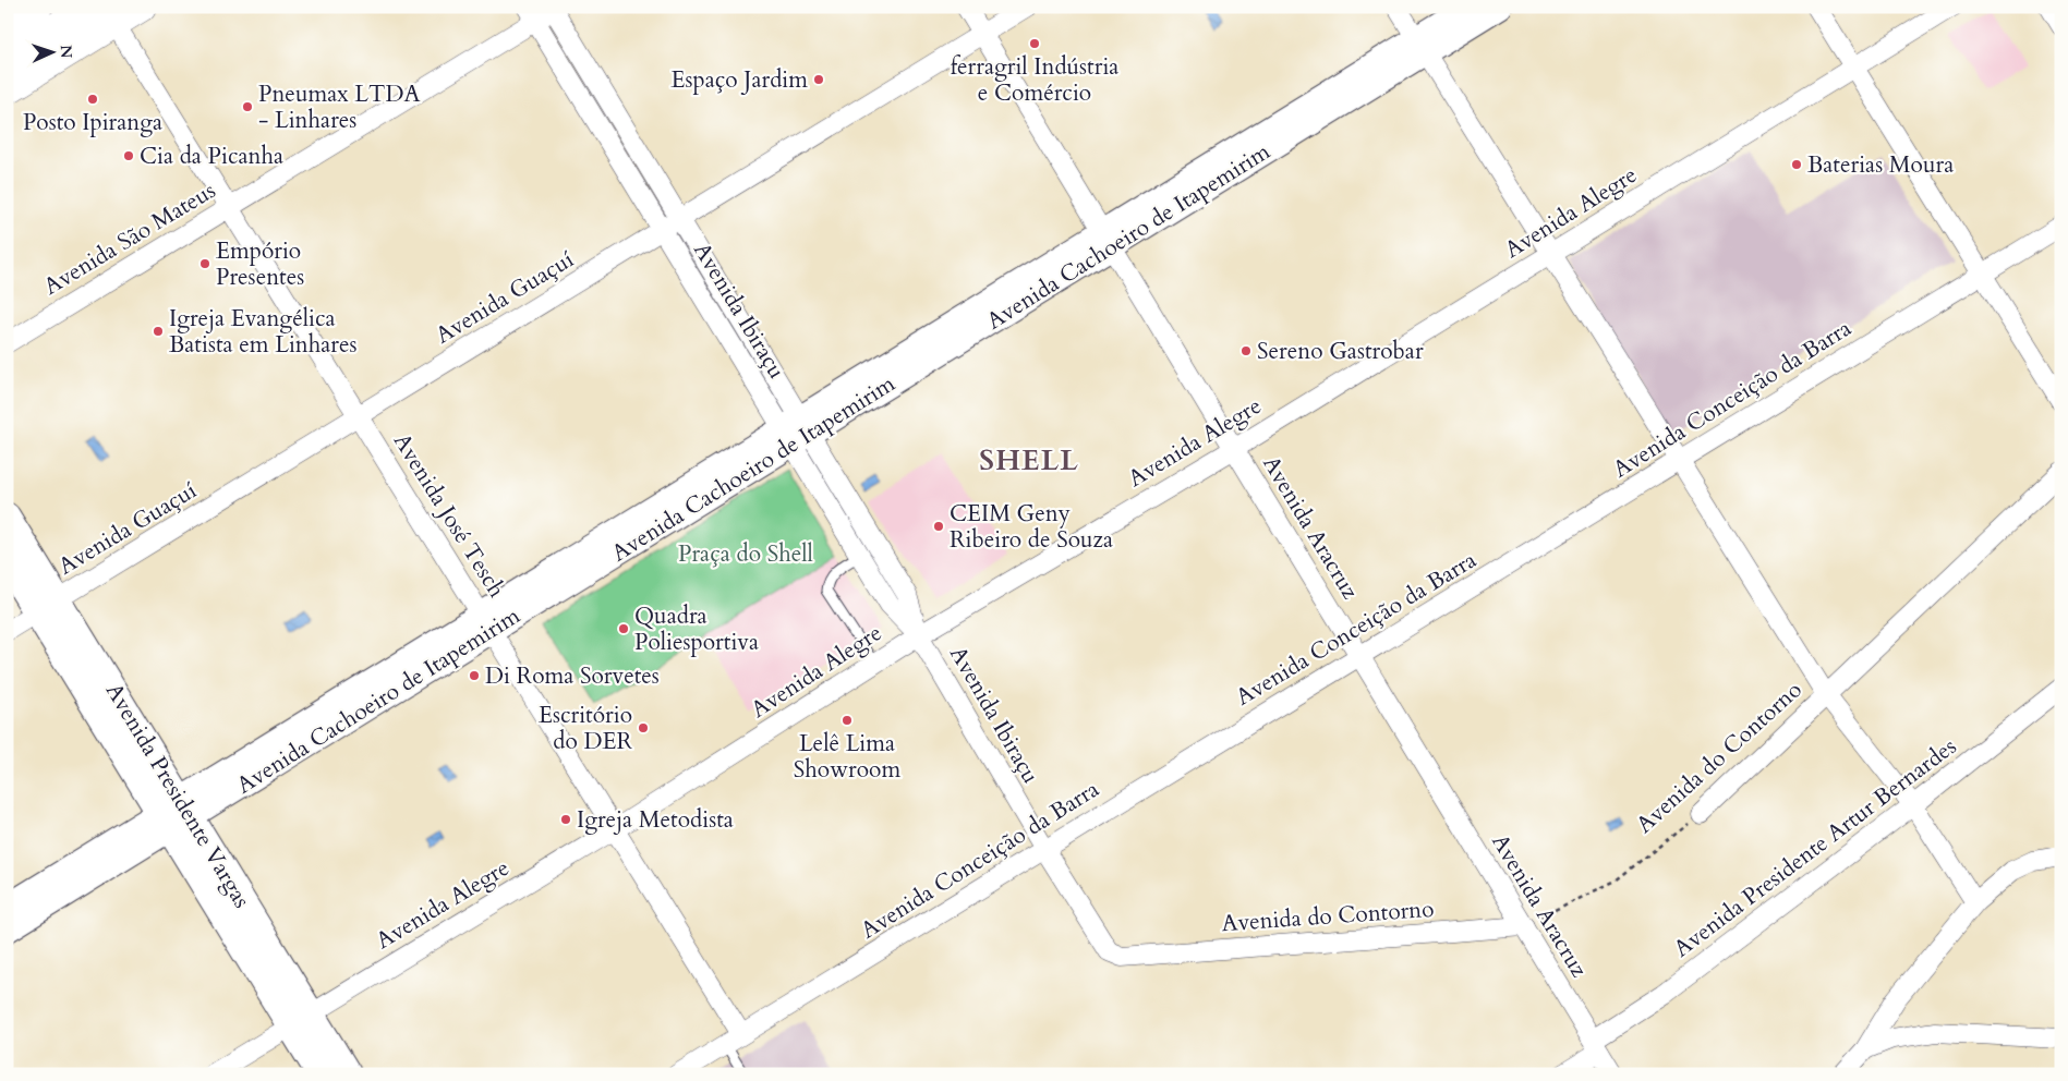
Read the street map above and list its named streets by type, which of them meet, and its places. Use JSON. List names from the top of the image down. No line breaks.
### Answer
{"streets":{"main road":["Avenida Presidente Vargas"],"street":["Avenida Alegre","Avenida Cachoeiro de Itapemirim","Avenida São Mateus","Avenida Guaçuí","Avenida Ibiraçu","Avenida Conceição da Barra","Avenida José Tesch","Avenida Aracruz","Avenida do Contorno","Avenida Presidente Artur Bernardes"]},"crossings":[["Avenida Alegre","Avenida Ibiraçu"],["Avenida Alegre","Avenida José Tesch"],["Avenida Alegre","Avenida Aracruz"],["Avenida Alegre","Avenida Presidente Vargas"],["Avenida Cachoeiro de Itapemirim","Avenida Ibiraçu"],["Avenida Cachoeiro de Itapemirim","Avenida José Tesch"],["Avenida Cachoeiro de Itapemirim","Avenida Aracruz"],["Avenida Cachoeiro de Itapemirim","Avenida Presidente Vargas"],["Avenida São Mateus","Avenida Ibiraçu"],["Avenida São Mateus","Avenida José Tesch"],["Avenida Guaçuí","Avenida Ibiraçu"],["Avenida Guaçuí","Avenida José Tesch"],["Avenida Guaçuí","Avenida Aracruz"],["Avenida Guaçuí","Avenida Presidente Vargas"],["Avenida Ibiraçu","Avenida Conceição da Barra"],["Avenida Ibiraçu","Avenida do Contorno"],["Avenida Conceição da Barra","Avenida José Tesch"],["Avenida Conceição da Barra","Avenida Aracruz"],["Avenida Aracruz","Avenida do Contorno"],["Avenida Aracruz","Avenida Presidente Artur Bernardes"]],"districts":["SHELL"],"parks":["Praça do Shell"],"places":["ferragril Indústria e Comércio","Espaço Jardim","Posto Ipiranga","Pneumax LTDA - Linhares","Cia da Picanha","Baterias Moura","Empório Presentes","Igreja Evangélica Batista em Linhares","Sereno Gastrobar","CEIM Geny Ribeiro de Souza","Quadra Poliesportiva","Di Roma Sorvetes","Lelê Lima Showroom","Escritório do DER","Igreja Metodista"],"north":"right"}
